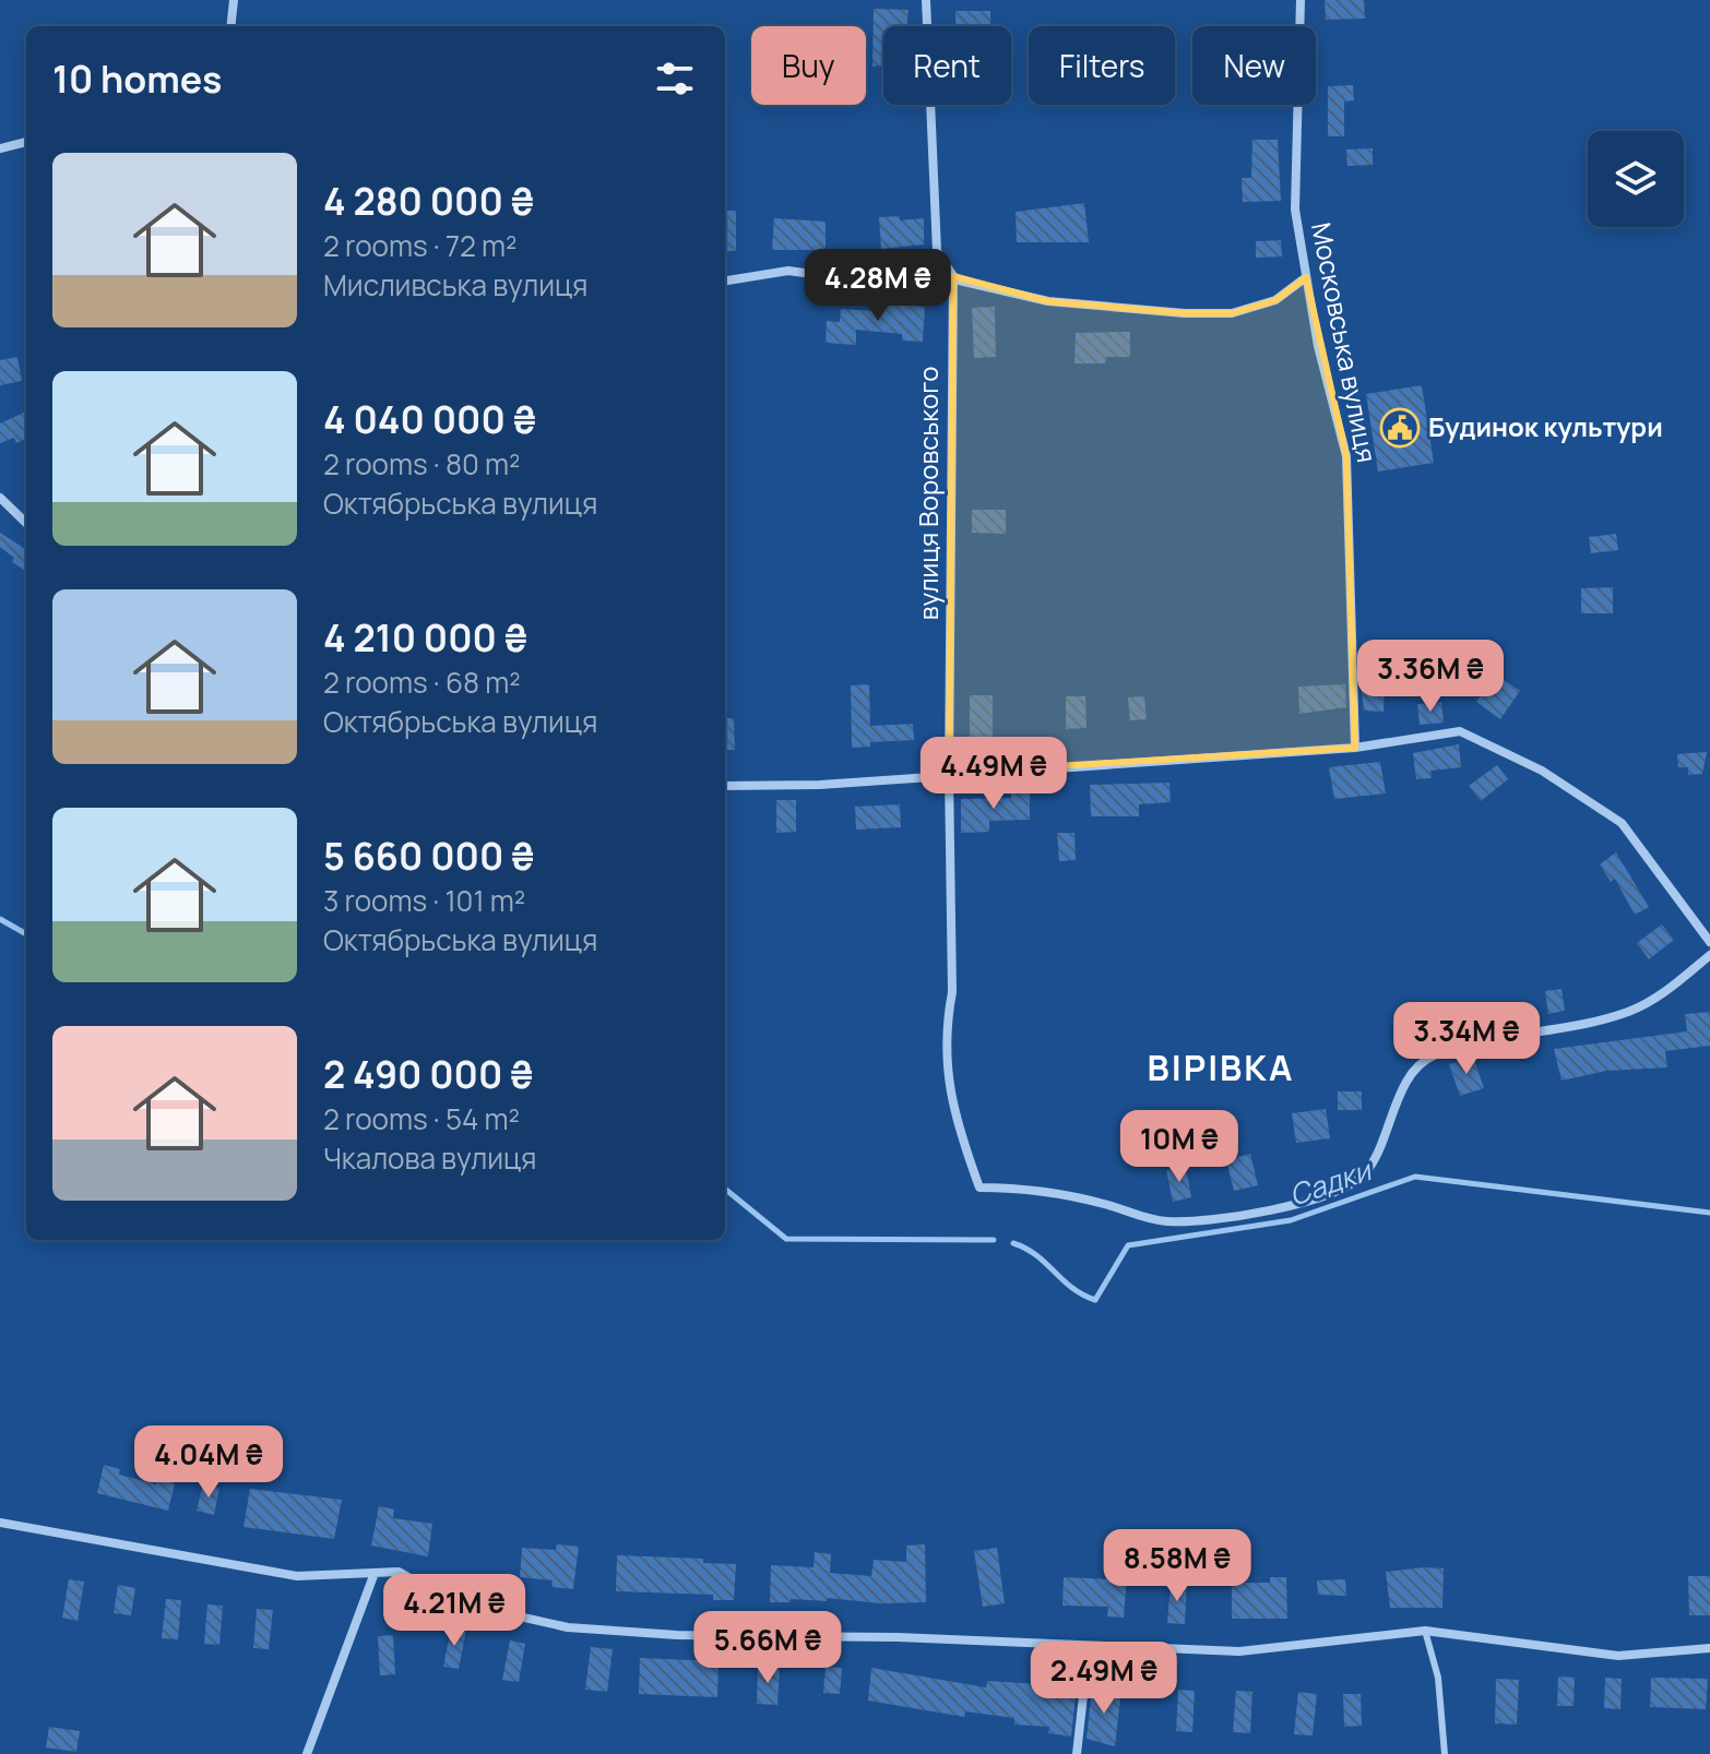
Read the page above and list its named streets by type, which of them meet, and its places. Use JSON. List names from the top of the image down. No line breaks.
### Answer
{"streets":{"street":["Московська вулиця","вулиця Воровського"]},"districts":["ВІРІВКА"],"water":["Садки"],"places":{"public building":["Будинок культури"]},"page":{"chip":["Buy","Rent","Filters","New"],"heading":"10 homes","list":[{"name":"4 280 000 ₴","note":"2 rooms · 72 m² · Мисливська вулиця"},{"name":"4 040 000 ₴","note":"2 rooms · 80 m² · Октябрьська вулиця"},{"name":"4 210 000 ₴","note":"2 rooms · 68 m² · Октябрьська вулиця"},{"name":"5 660 000 ₴","note":"3 rooms · 101 m² · Октябрьська вулиця"},{"name":"2 490 000 ₴","note":"2 rooms · 54 m² · Чкалова вулиця"}],"price":["4.28M ₴","3.36M ₴","4.49M ₴","3.34M ₴","10M ₴","4.04M ₴","8.58M ₴","4.21M ₴","5.66M ₴","2.49M ₴"]}}
